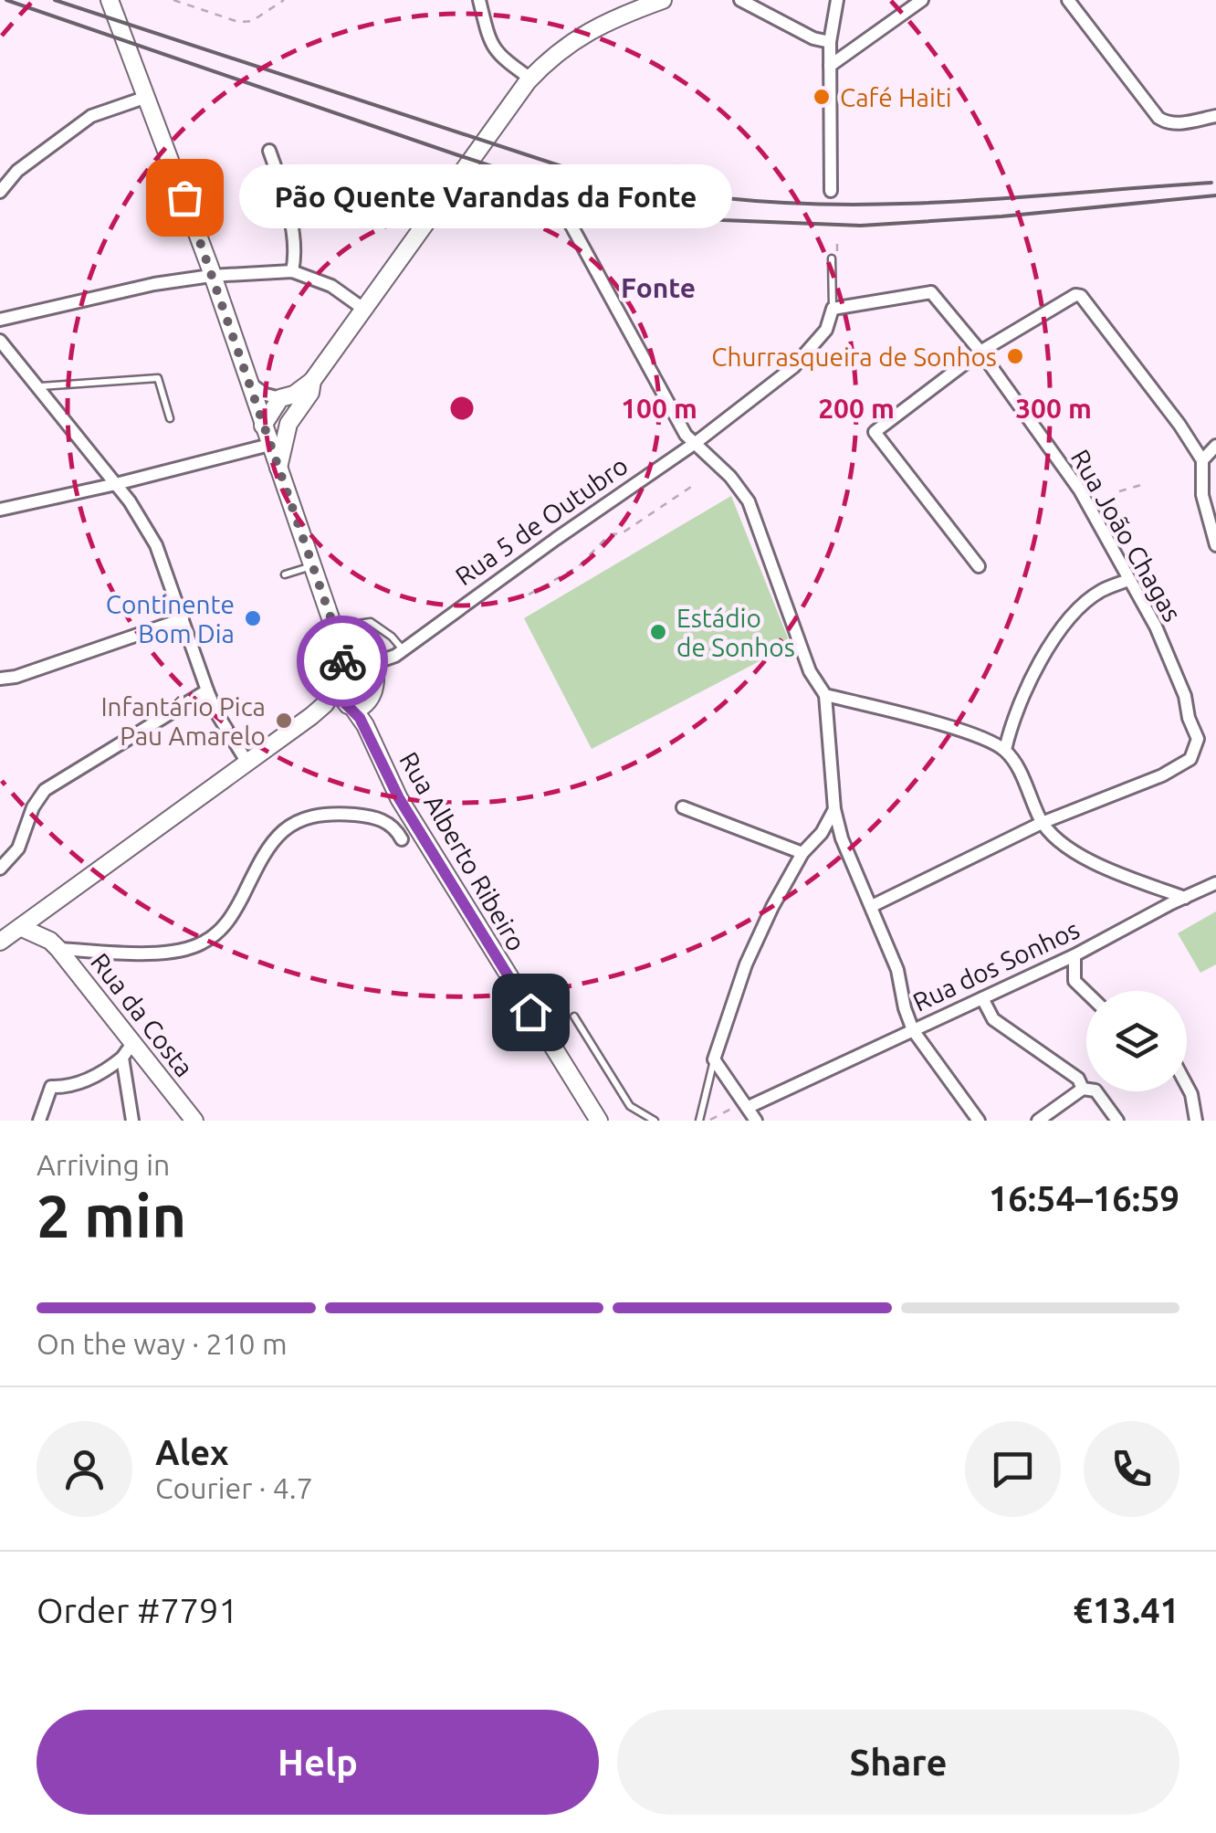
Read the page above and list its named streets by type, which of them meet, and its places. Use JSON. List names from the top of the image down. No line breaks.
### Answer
{"streets":{"main road":["Rua Alberto Ribeiro","Rua da Costa"],"street":["Rua 5 de Outubro","Rua João Chagas","Rua dos Sonhos"]},"crossings":[["Rua 5 de Outubro","Rua João Chagas"],["Rua 5 de Outubro","Rua Alberto Ribeiro"]],"districts":["Fonte"],"places":["Café Haiti","Pão Quente Varandas da Fonte","Churrasqueira de Sonhos","Continente Bom Dia","Estádio de Sonhos","Infantário Pica Pau Amarelo"],"page":{"bubble":"Pão Quente Varandas da Fonte","heading":["2 min","Arriving in","16:54–16:59"],"panel":["Alex","Courier · 4.7","Order #7791","€13.41"],"bar":"On the way · 210 m","buttons":["Help","Share"]},"rings":["100 m","200 m","300 m"]}
